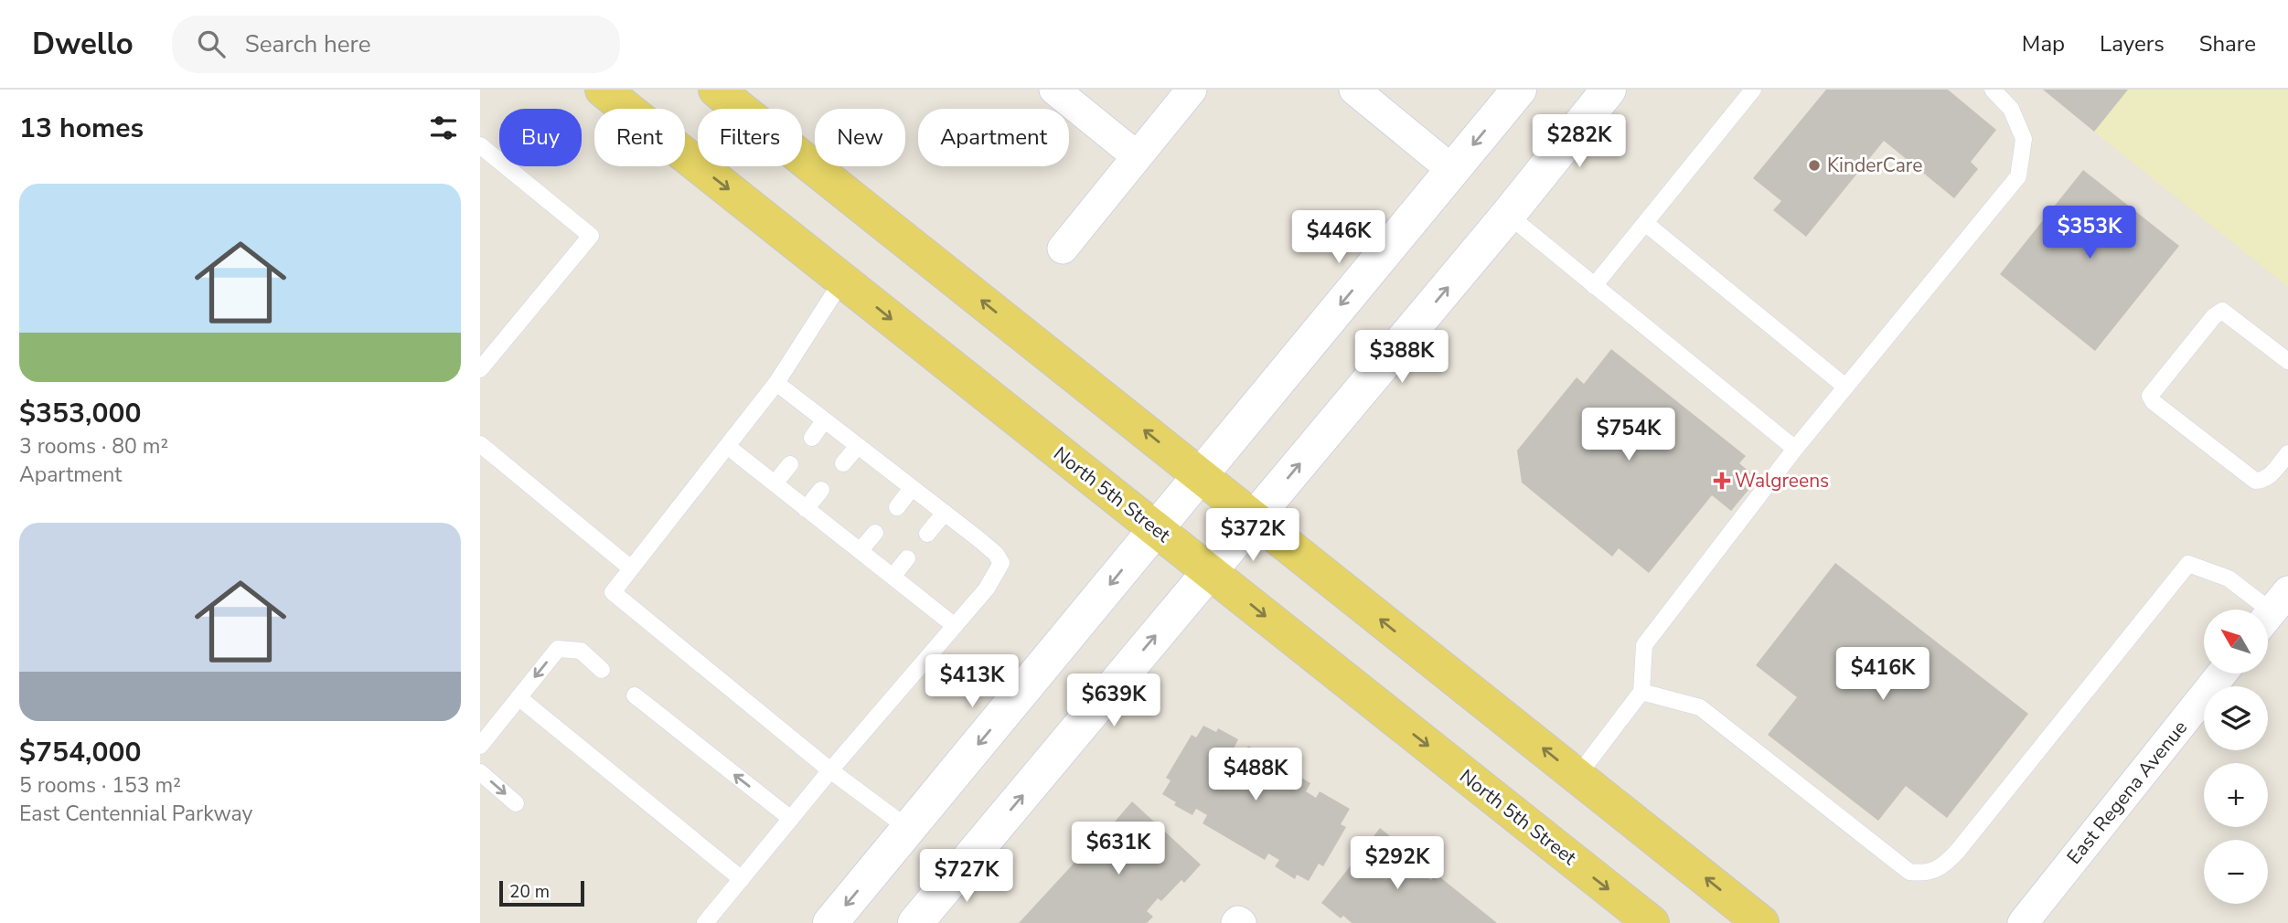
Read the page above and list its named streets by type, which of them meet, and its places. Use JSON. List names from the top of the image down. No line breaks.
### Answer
{"streets":{"main road":["North 5th Street"],"street":["East Regena Avenue"]},"places":{"other":["KinderCare"],"health":["Walgreens"]},"scale_bar":"20 m","north":"top left","page":{"header":"Dwello","search":"Search here","nav":["Map","Layers","Share"],"heading":"13 homes","chip":["Buy","Rent","Filters","New","Apartment"],"price":["$282K","$353K","$446K","$388K","$754K","$372K","$416K","$413K","$639K","$488K","$631K","$292K","$727K"],"list":[{"name":"$353,000","note":"3 rooms · 80 m² · Apartment"},{"name":"$754,000","note":"5 rooms · 153 m² · East Centennial Parkway"}],"map_buttons":["+","−"],"scale":"20 m"}}
